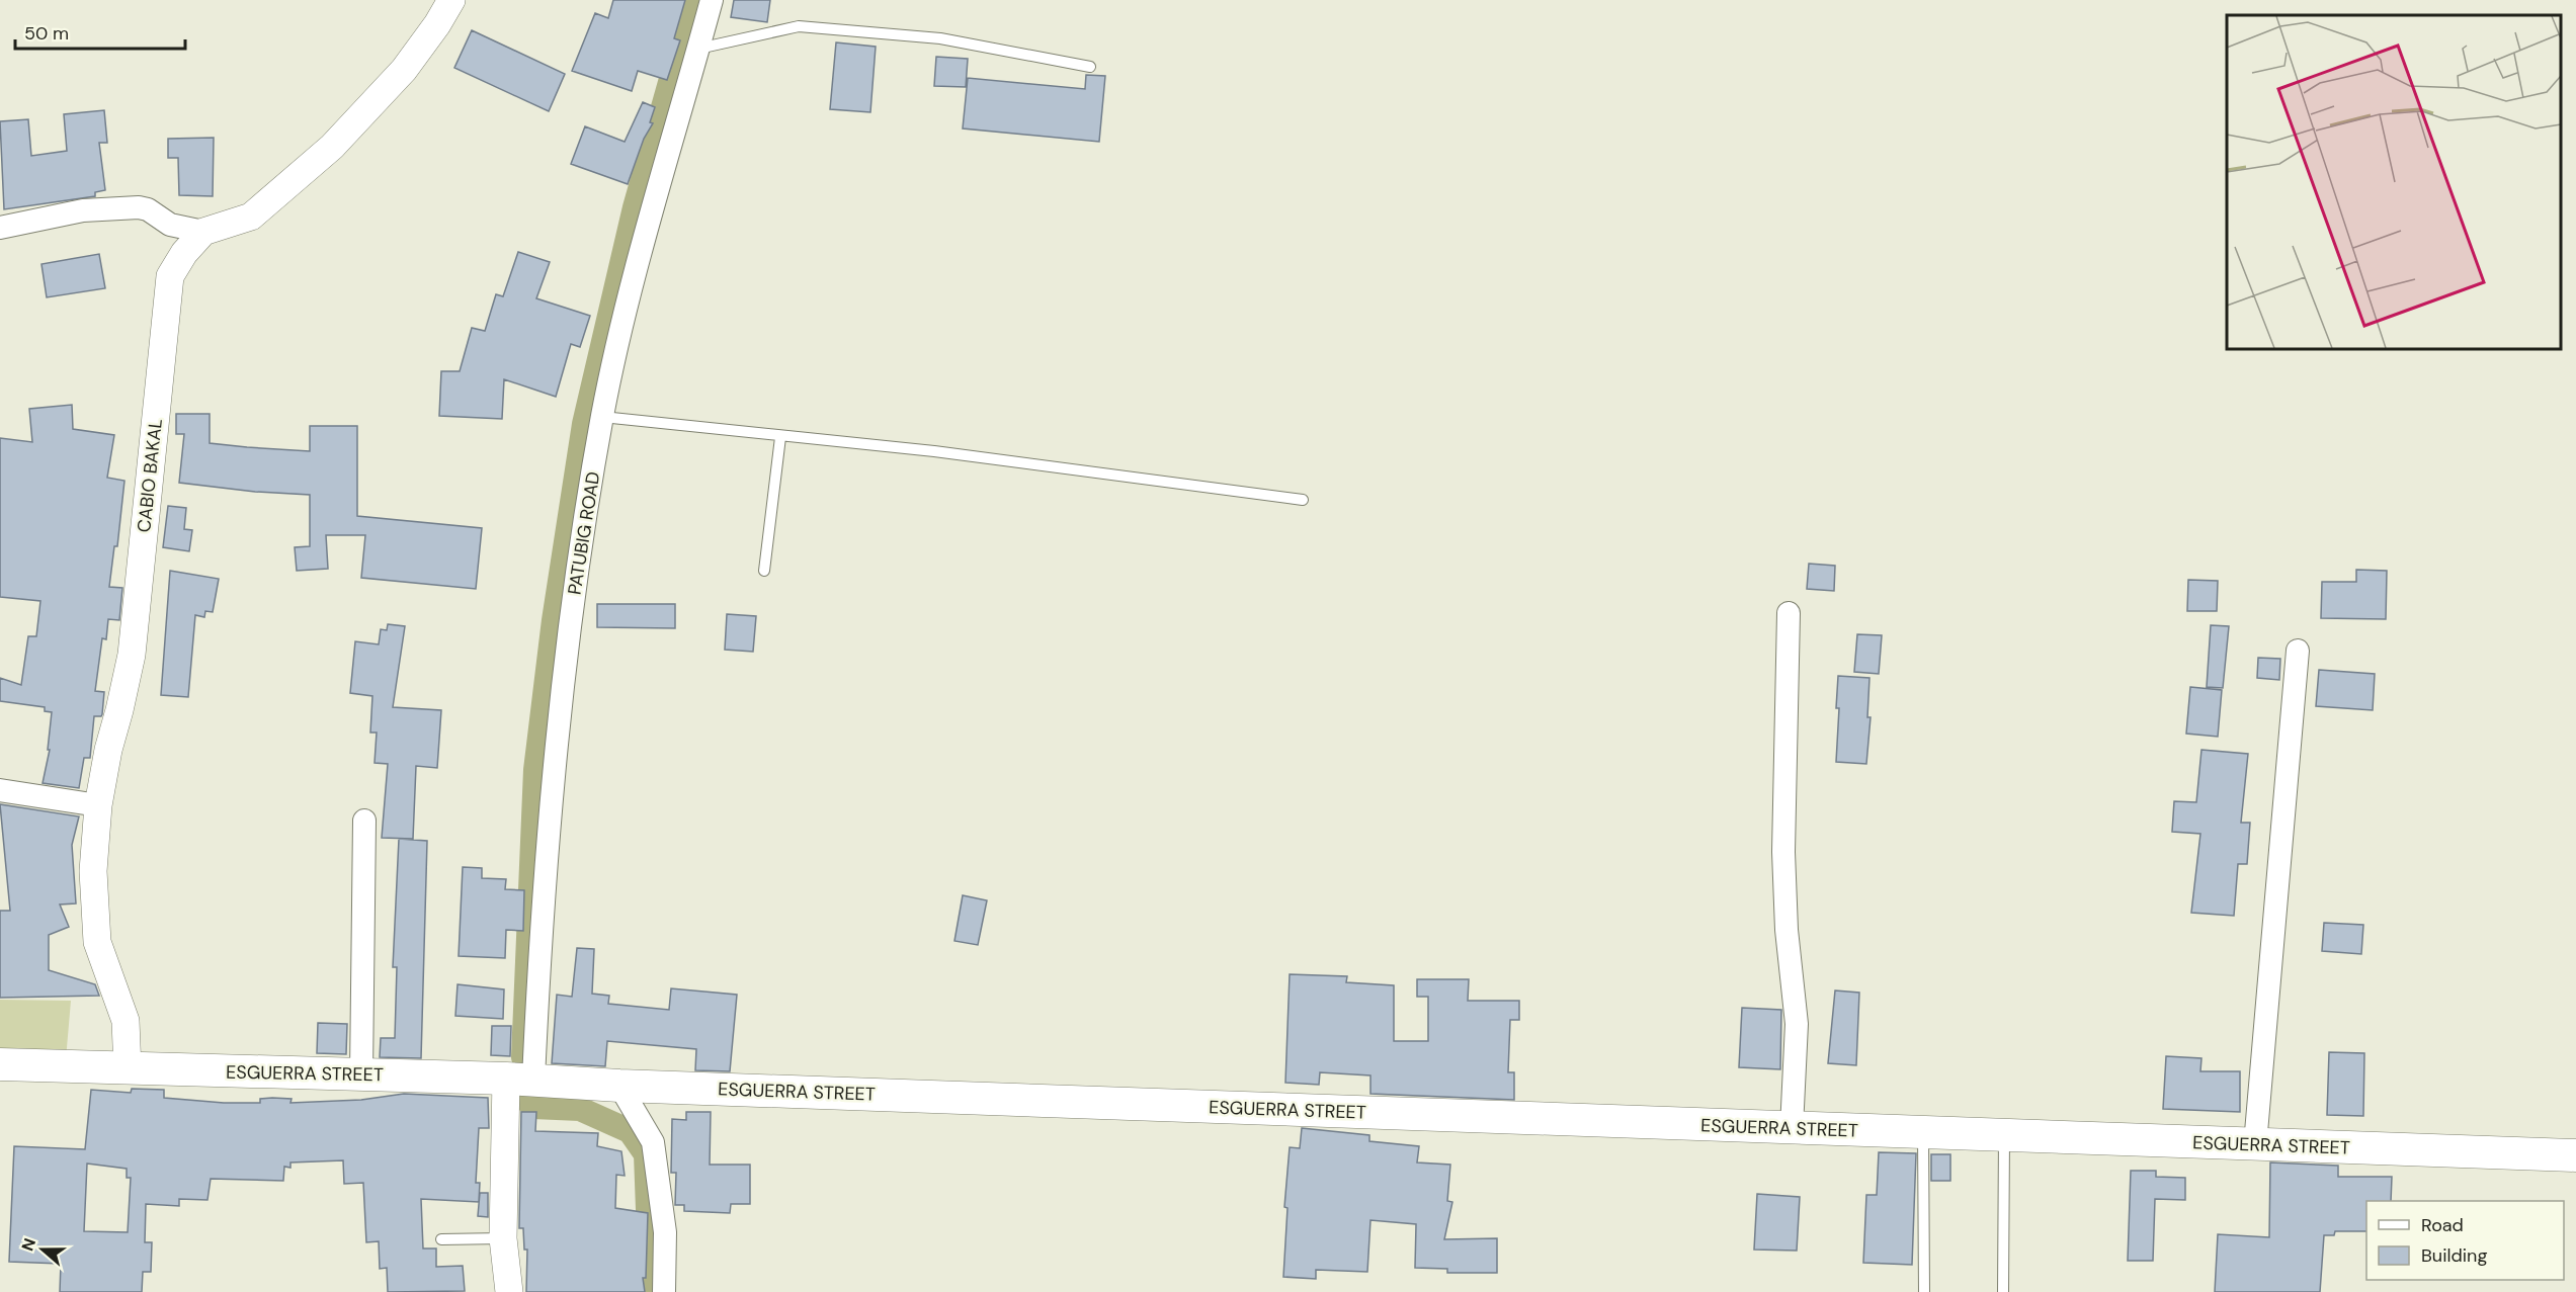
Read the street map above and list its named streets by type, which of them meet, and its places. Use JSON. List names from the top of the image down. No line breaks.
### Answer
{"streets":{"main road":["ESGUERRA STREET"],"street":["CABIO BAKAL","PATUBIG ROAD"]},"crossings":[["CABIO BAKAL","ESGUERRA STREET"],["PATUBIG ROAD","ESGUERRA STREET"]],"legend":["Road","Building"],"scale_bar":"50 m","north":"left"}
